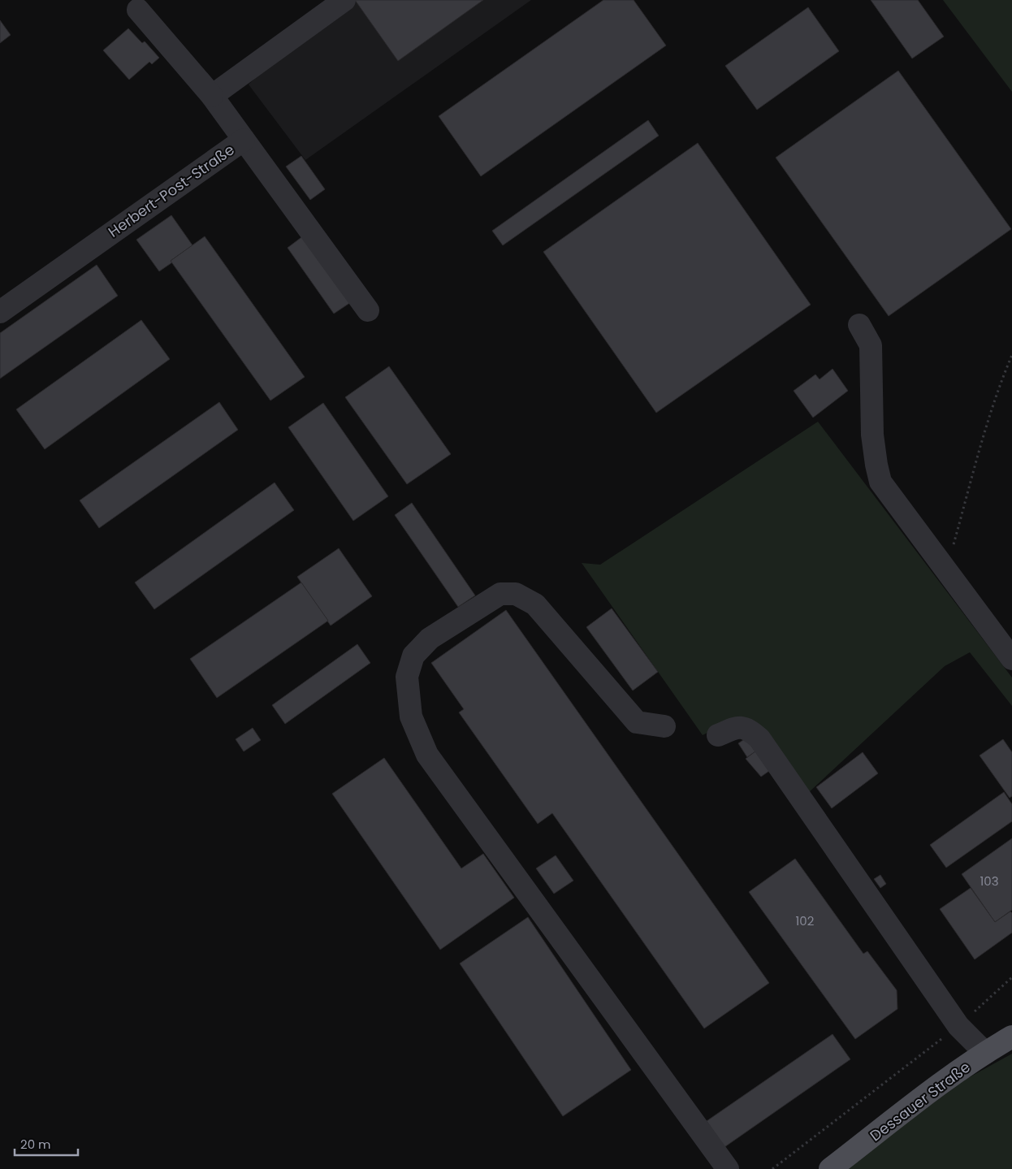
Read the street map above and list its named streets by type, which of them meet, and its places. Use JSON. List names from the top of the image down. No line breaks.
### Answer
{"streets":{"main road":["Dessauer Straße"],"street":["Herbert-Post-Straße"]},"house_numbers":["103","102"],"scale_bar":"20 m"}
